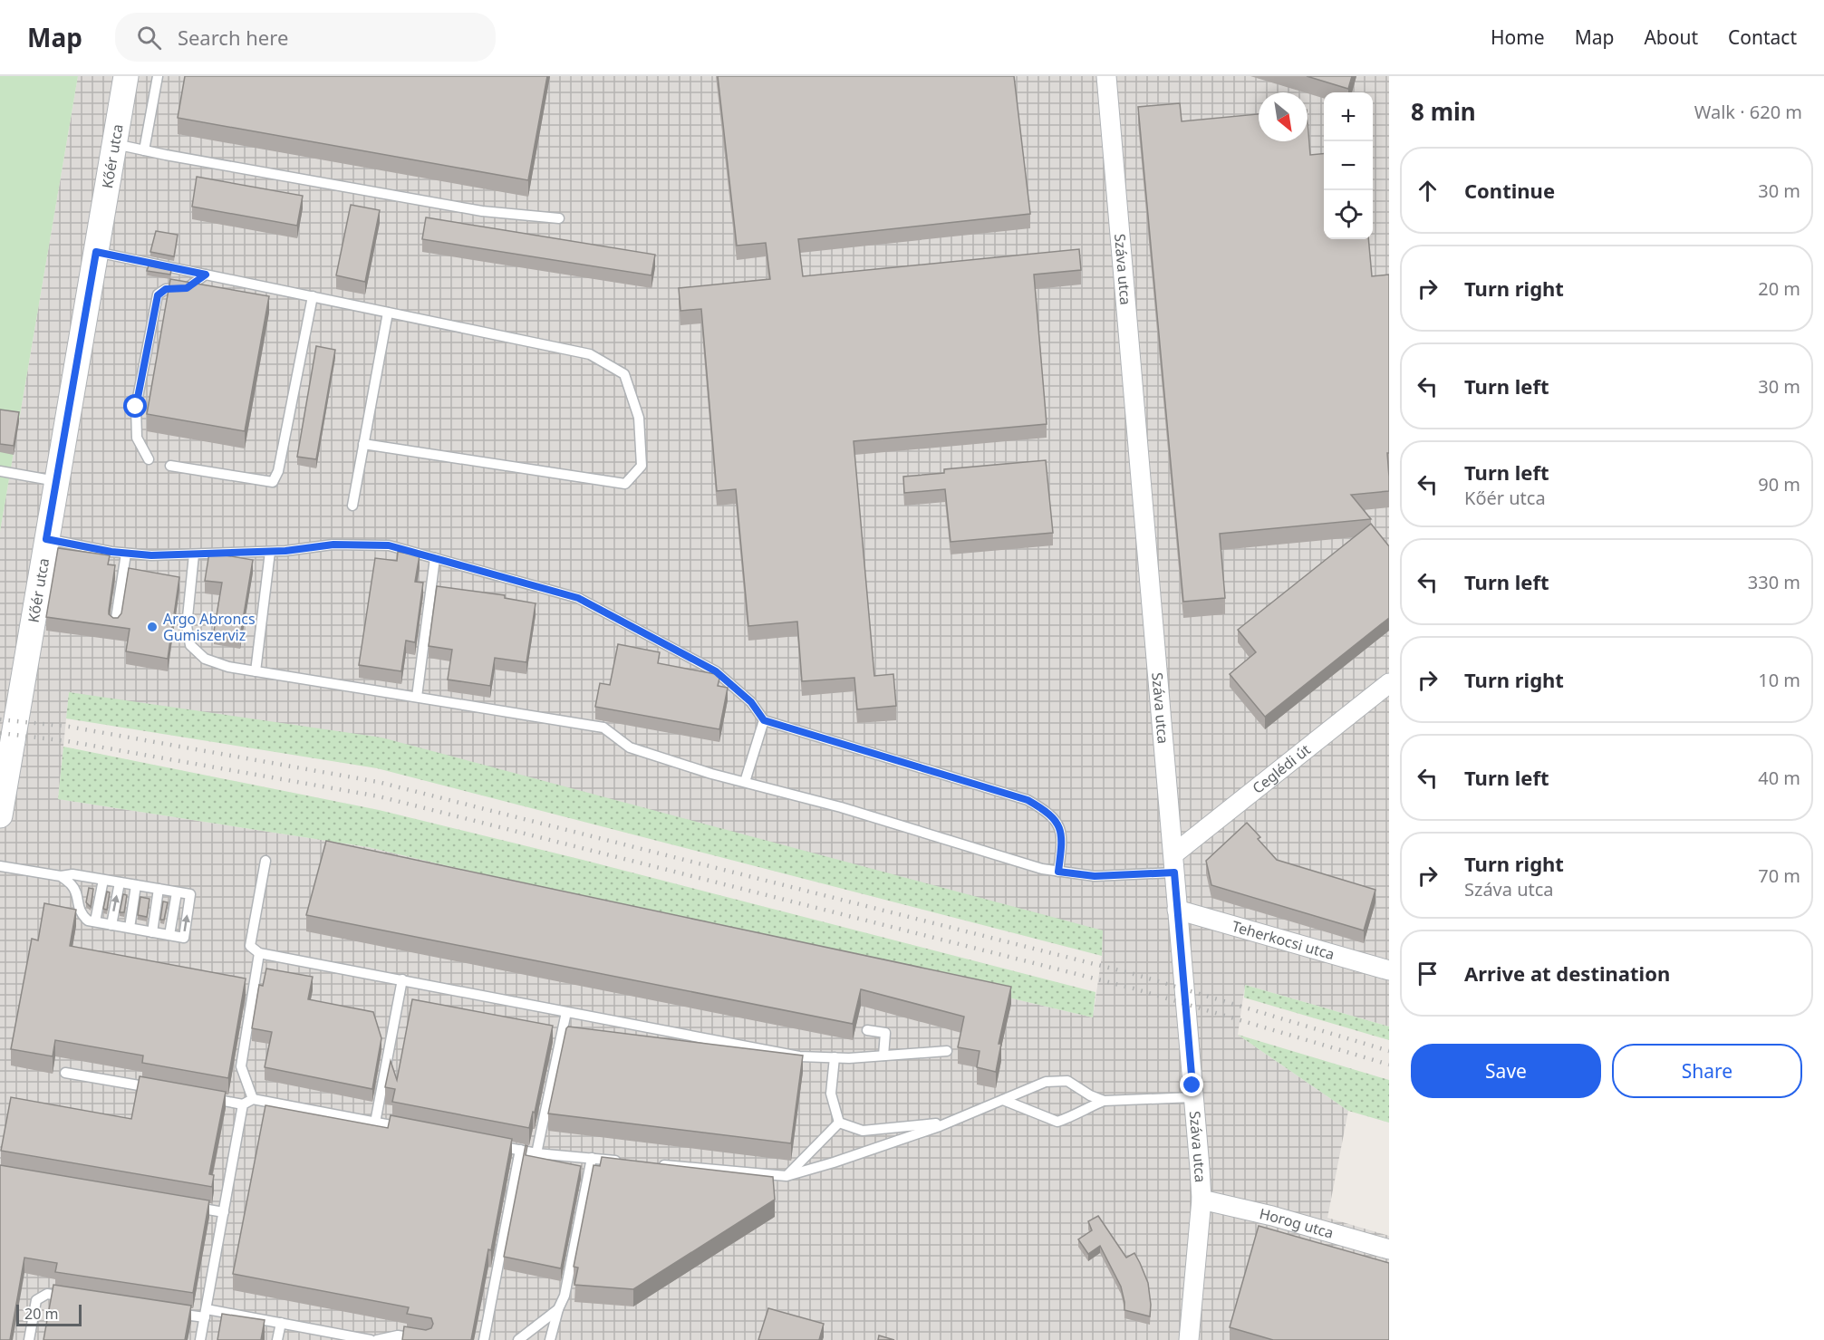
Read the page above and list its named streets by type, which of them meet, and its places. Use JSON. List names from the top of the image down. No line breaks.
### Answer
{"streets":{"street":["Kőér utca","Száva utca","Ceglédi út","Teherkocsi utca","Horog utca"]},"crossings":[["Száva utca","Ceglédi út"],["Száva utca","Teherkocsi utca"],["Száva utca","Horog utca"]],"places":["Argo Abroncs Gumiszerviz"],"scale_bar":"20 m","north":"bottom right","page":{"header":"Map","search":"Search here","nav":["Home","Map","About","Contact"],"heading":["8 min","Walk · 620 m"],"map_buttons":["+","−"],"list":[["Continue","30 m"],["Turn right","20 m"],["Turn left","30 m"],["Turn left","Kőér utca","90 m"],["Turn left","330 m"],["Turn right","10 m"],["Turn left","40 m"],["Turn right","Száva utca","70 m"],"Arrive at destination"],"buttons":["Save","Share"],"scale":"20 m"}}
